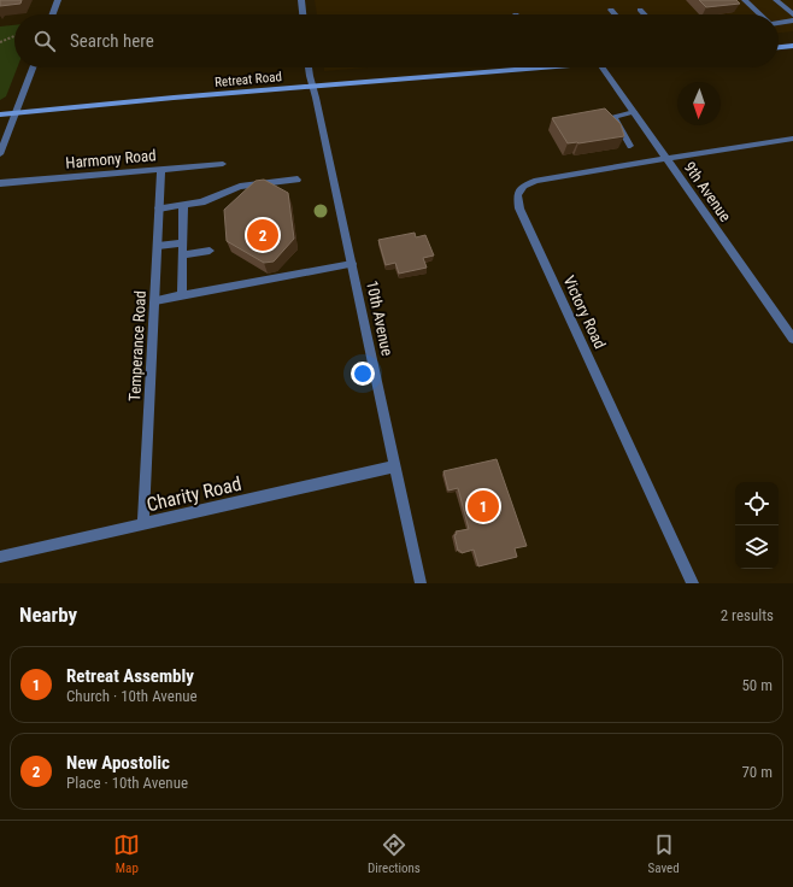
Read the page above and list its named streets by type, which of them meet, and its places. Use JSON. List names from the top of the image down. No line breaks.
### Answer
{"streets":{"main road":["Retreat Road"],"street":["Harmony Road","9th Avenue","Victory Road","10th Avenue","Temperance Road","Charity Road"]},"crossings":[["Retreat Road","10th Avenue"],["Harmony Road","Temperance Road"],["9th Avenue","Victory Road"],["10th Avenue","Charity Road"],["Temperance Road","Charity Road"]],"north":"bottom","page":{"search":"Search here","pins":["2","1"],"heading":["Nearby","2 results"],"list":[{"mark":"1","name":"Retreat Assembly","note":"Church · 10th Avenue","value":"50 m"},{"mark":"2","name":"New Apostolic","note":"Place · 10th Avenue","value":"70 m"}],"nav":["Map","Directions","Saved"]}}
